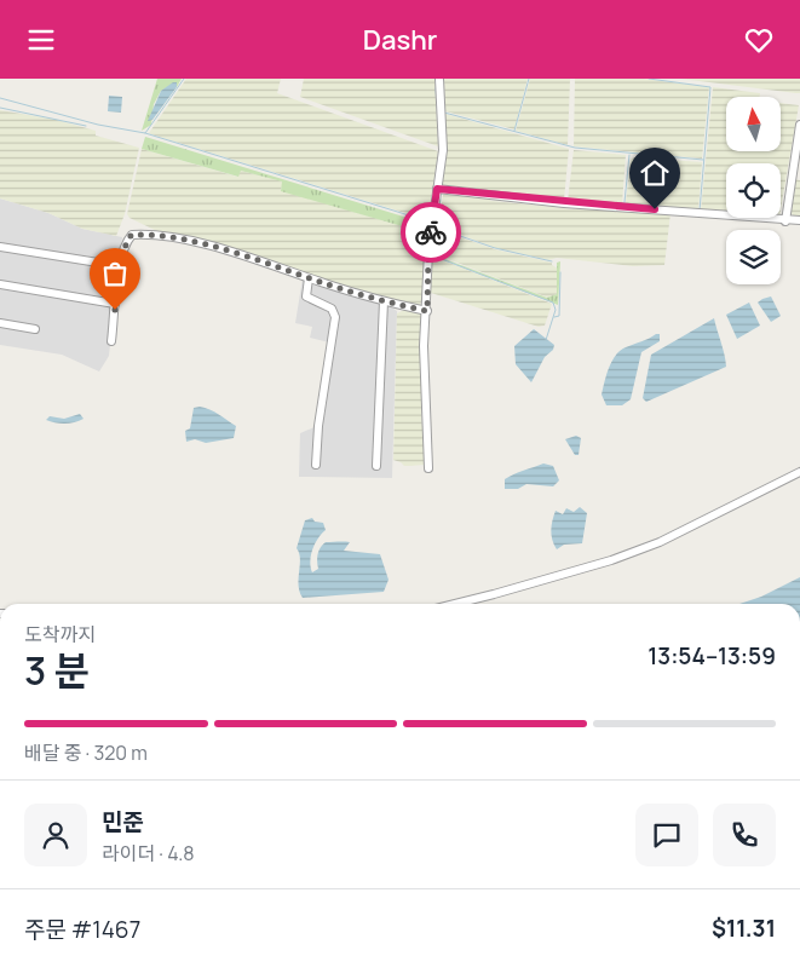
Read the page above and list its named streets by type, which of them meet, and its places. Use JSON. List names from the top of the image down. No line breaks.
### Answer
{"north":"top","page":{"header":"Dashr","heading":["3 분","도착까지","13:54–13:59"],"panel":["민준","라이더 · 4.8","주문 #1467","$11.31"],"bar":"배달 중 · 320 m"}}
